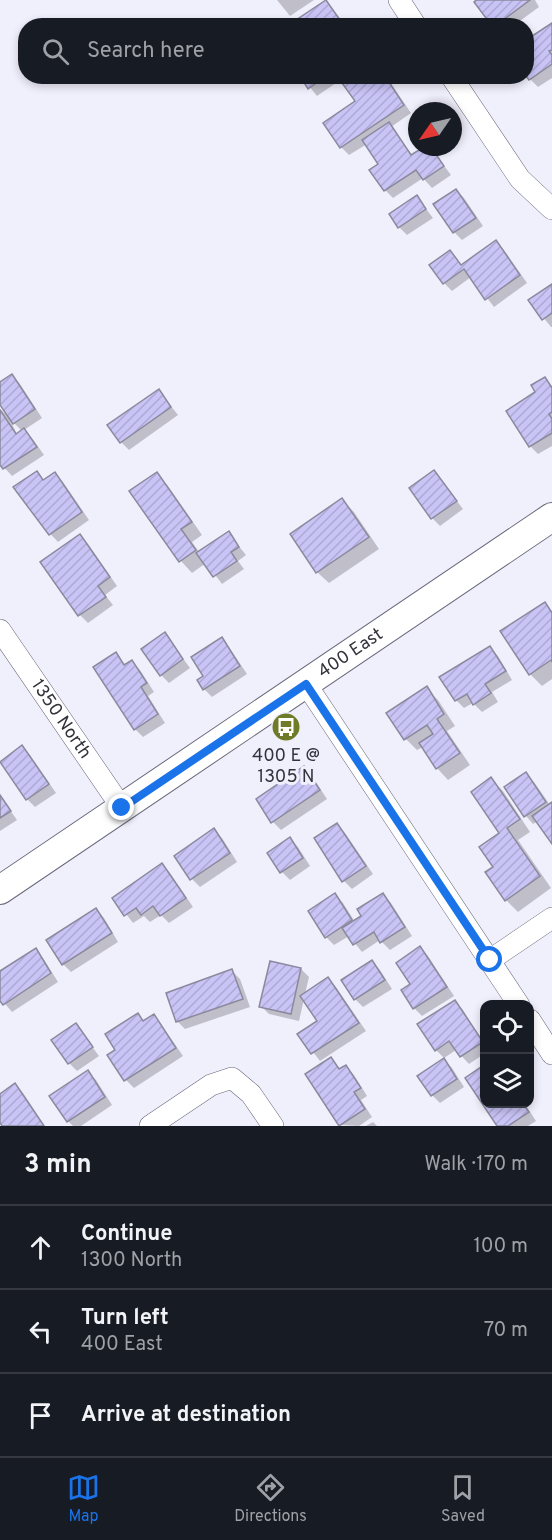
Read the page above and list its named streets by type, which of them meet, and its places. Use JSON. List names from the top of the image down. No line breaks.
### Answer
{"streets":{"main road":["400 East"],"street":["1350 North"]},"crossings":[["400 East","1350 North"]],"places":{"bus stop":["400 E @ 1305 N"]},"north":"bottom left","page":{"search":"Search here","heading":["3 min","Walk · 170 m"],"list":[["Continue","1300 North","100 m"],["Turn left","400 East","70 m"],"Arrive at destination"],"nav":["Map","Directions","Saved"]}}
